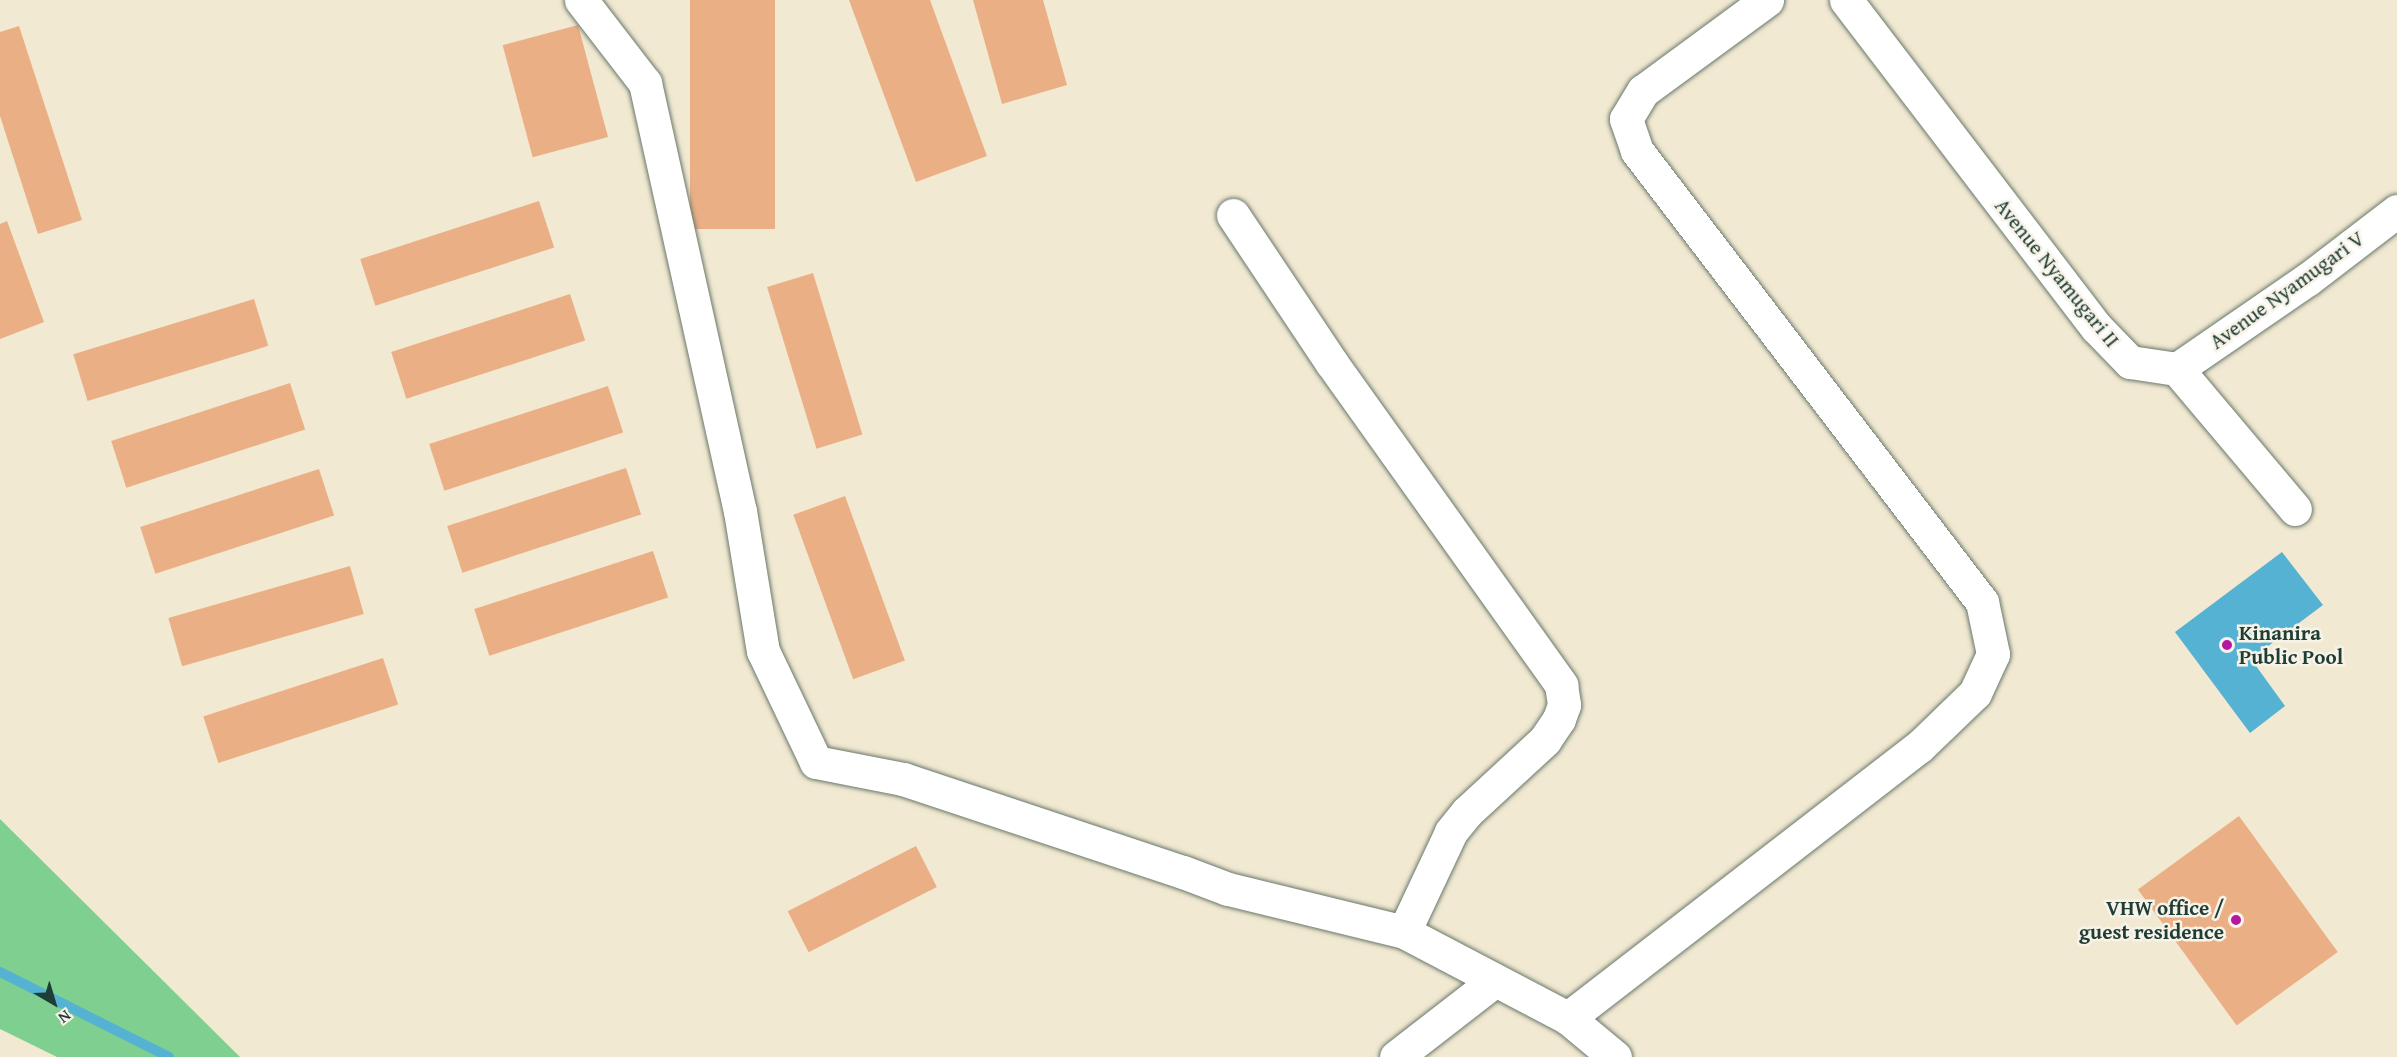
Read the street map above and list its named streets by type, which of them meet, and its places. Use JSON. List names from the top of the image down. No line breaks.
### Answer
{"streets":{"street":["Avenue Nyamugari II","Avenue Nyamugari V"]},"crossings":[["Avenue Nyamugari II","Avenue Nyamugari V"]],"places":["Kinanira Public Pool","VHW office / guest residence"],"north":"bottom right"}
